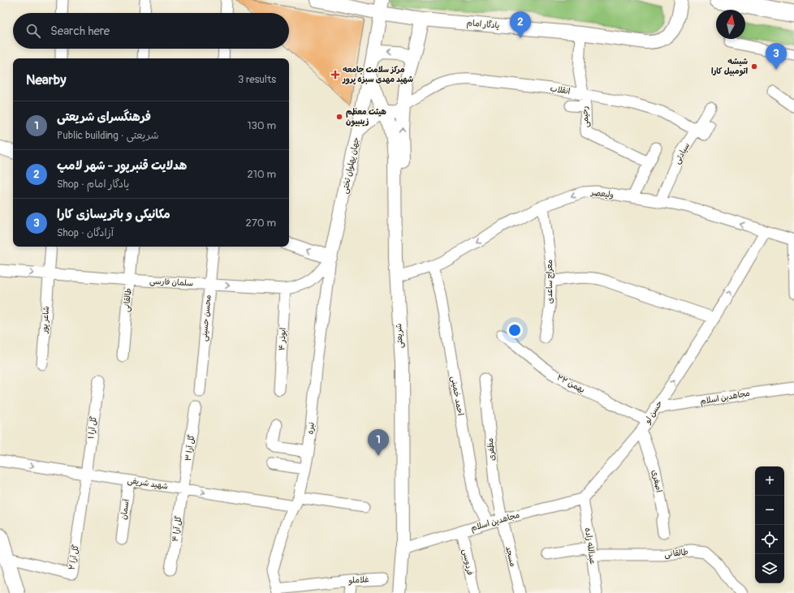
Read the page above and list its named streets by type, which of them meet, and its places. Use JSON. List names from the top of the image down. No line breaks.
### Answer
{"streets":{"street":["یادگار امام","انقلاب","رحیمی","سیادتی","جهان پهلوان تختی","ولیعصر","معراج ساعدی","سلمان فارسی","طالقانی","محسن حسینی","شاعر پور","شریعتی","ابوذر ۴","۲۲ بهمن","احمد خمینی","مجاهدین اسلام","حسن لو","گل آرا ۱","نبره","گل آرا ۳","مظفری","اصغری","شهید شریفی","آسمان","گل آرا ۴","عبدالله زاده","مسجد","گل آرا ۲","فردوسی","غلاملو"]},"crossings":[["یادگار امام","رحیمی"],["یادگار امام","شریعتی"],["انقلاب","رحیمی"],["انقلاب","سیادتی"],["انقلاب","شریعتی"],["سیادتی","ولیعصر"],["جهان پهلوان تختی","سلمان فارسی"],["جهان پهلوان تختی","شریعتی"],["جهان پهلوان تختی","نبره"],["ولیعصر","معراج ساعدی"],["ولیعصر","شریعتی"],["ولیعصر","احمد خمینی"],["ولیعصر","حسن لو"],["سلمان فارسی","طالقانی"],["سلمان فارسی","محسن حسینی"],["سلمان فارسی","شاعر پور"],["سلمان فارسی","ابوذر ۴"],["سلمان فارسی","نبره"],["طالقانی","عبدالله زاده"],["شریعتی","مجاهدین اسلام"],["۲۲ بهمن","حسن لو"],["احمد خمینی","مجاهدین اسلام"],["مجاهدین اسلام","حسن لو"],["مجاهدین اسلام","مظفری"],["مجاهدین اسلام","عبدالله زاده"],["مجاهدین اسلام","مسجد"],["مجاهدین اسلام","فردوسی"],["حسن لو","اصغری"],["حسن لو","عبدالله زاده"],["گل آرا ۱","شهید شریفی"],["گل آرا ۱","گل آرا ۲"],["نبره","شهید شریفی"],["نبره","غلاملو"],["گل آرا ۳","شهید شریفی"],["گل آرا ۳","گل آرا ۴"],["مظفری","مسجد"],["شهید شریفی","آسمان"],["شهید شریفی","گل آرا ۴"],["شهید شریفی","گل آرا ۲"]],"one_way":["ولیعصر","سلمان فارسی","حسن لو","شهید شریفی"],"places":{"other":["شیشه اتومبیل کارا","هیئت معظم زینبیون"],"health":["مرکز سلامت جامعه شهید مهدی سبزه پرور"]},"north":"top","page":{"pins":["2","3","1"],"search":"Search here","heading":["Nearby","3 results"],"list":[{"mark":"1","name":"فرهنگسرای شریعتی","note":"Public building · شریعتی","value":"130 m"},{"mark":"2","name":"هدلایت قنبرپور - شهر لامپ","note":"Shop · یادگار امام","value":"210 m"},{"mark":"3","name":"مکانیکی و باتریسازی کارا","note":"Shop · آزادگان","value":"270 m"}],"map_buttons":["+","−"]}}
